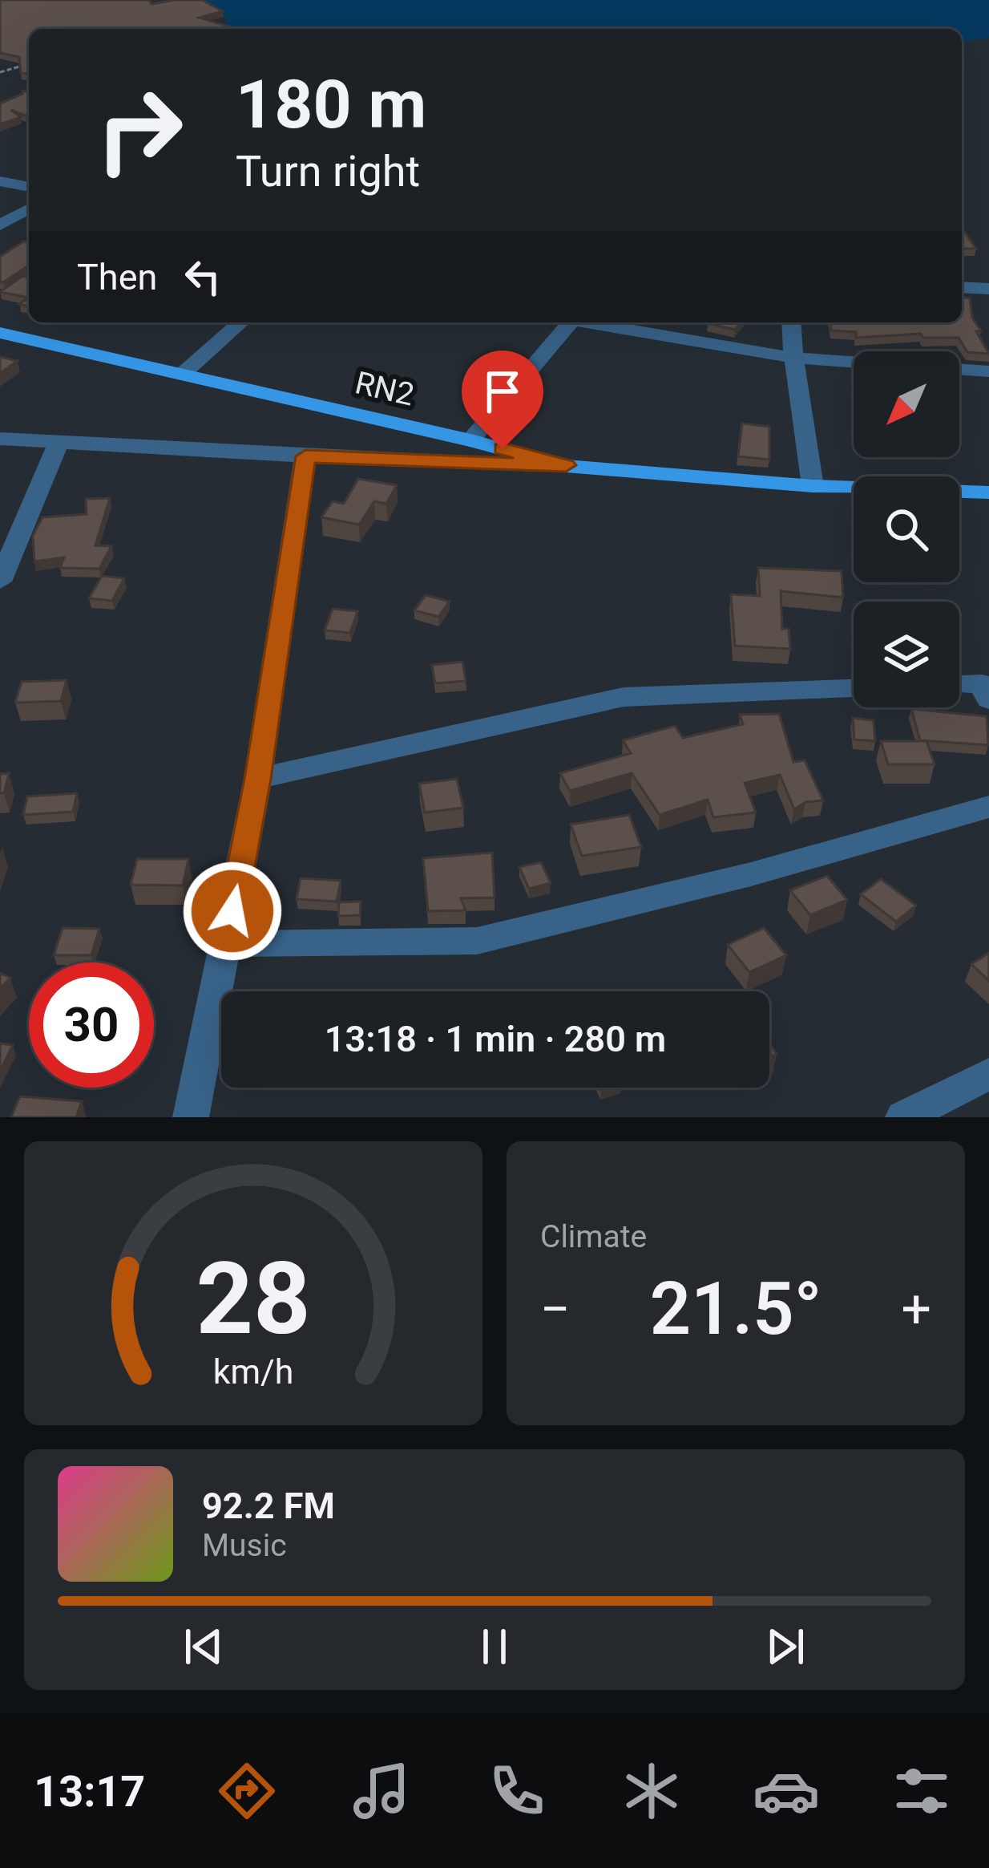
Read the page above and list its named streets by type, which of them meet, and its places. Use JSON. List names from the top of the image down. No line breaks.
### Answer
{"streets":{"main road":["RN2"]},"north":"bottom left","page":{"turn":["180 m","Turn right"],"then":"Then","limit":"30","trip":"13:18 · 1 min · 280 m","tile":"Climate","heat":["−","21.5°","+"],"song":["92.2 FM","Music"],"tabs":"13:17","gauge":["28","km/h"]}}
